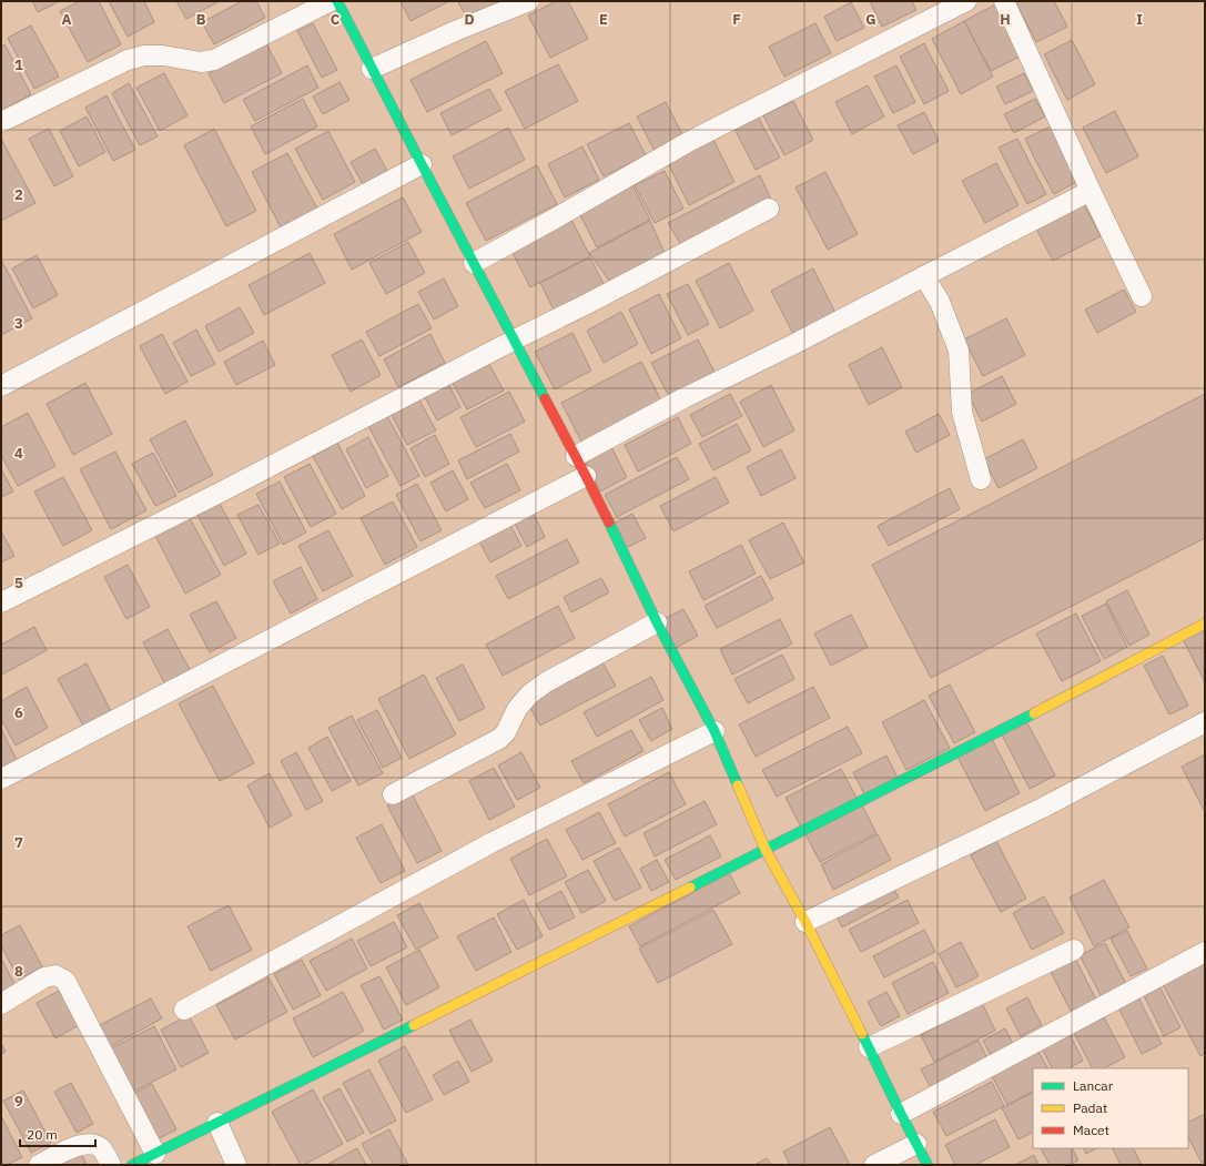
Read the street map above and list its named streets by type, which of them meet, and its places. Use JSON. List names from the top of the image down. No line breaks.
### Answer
{"legend":["Lancar","Padat","Macet"],"scale_bar":"20 m","grid":{"columns":["A","B","C","D","E","F","G","H","I"],"rows":["1","2","3","4","5","6","7","8","9"]}}
